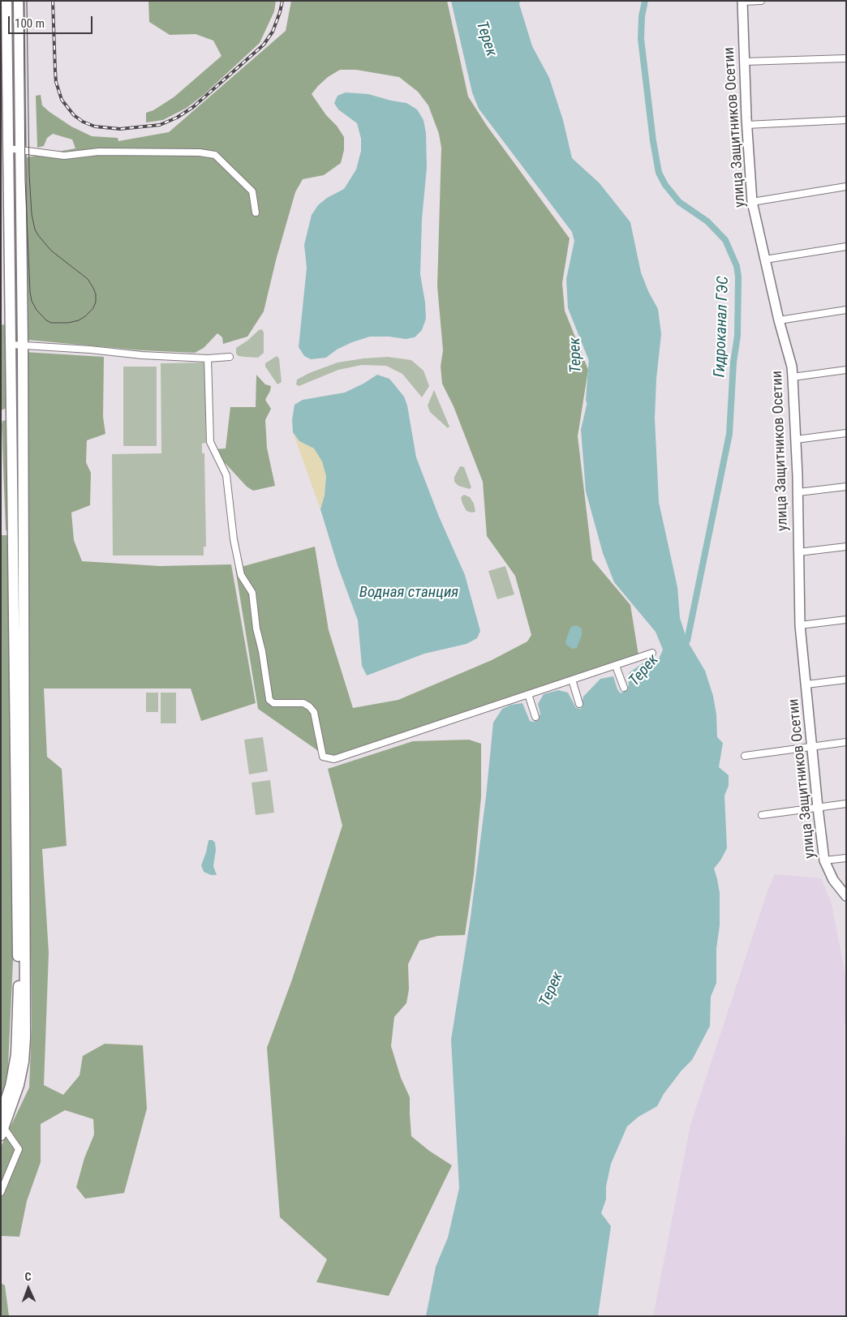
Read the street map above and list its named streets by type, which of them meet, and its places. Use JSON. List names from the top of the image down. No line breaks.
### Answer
{"streets":{"street":["улица Защитников Осетии"]},"water":["Терек","Гидроканал ГЭС","Водная станция"],"scale_bar":"100 m","north":"top"}
